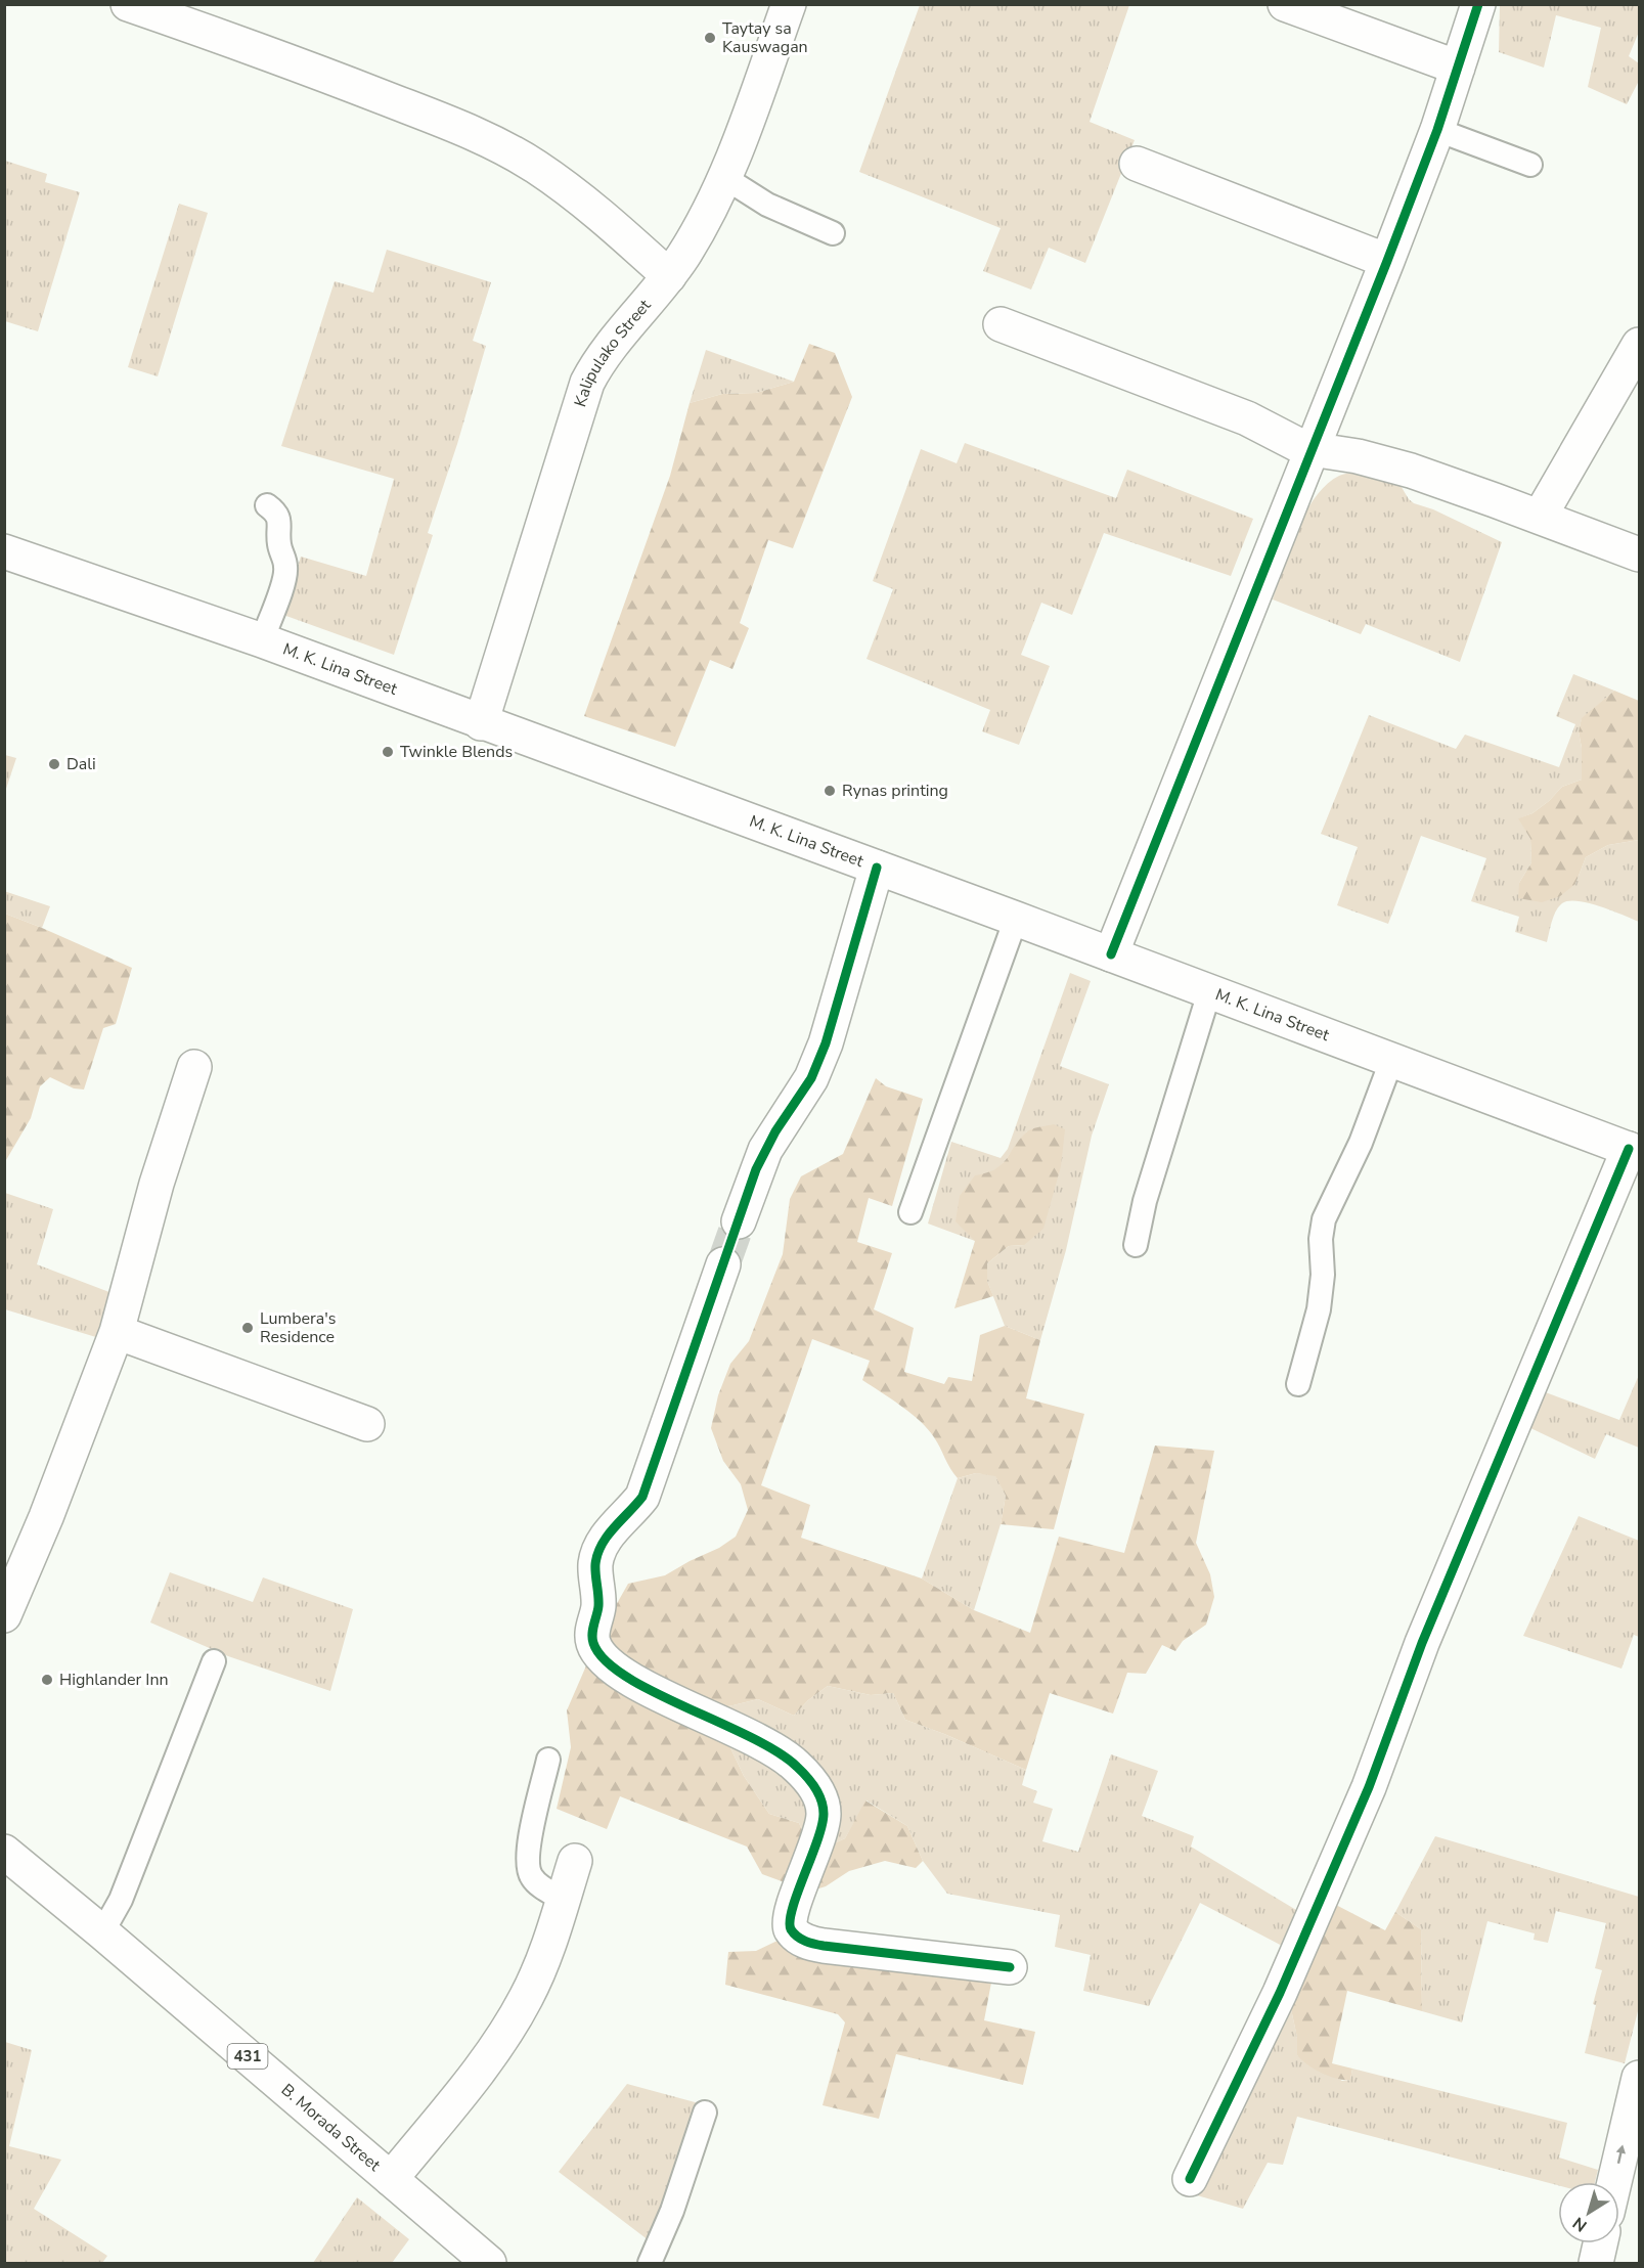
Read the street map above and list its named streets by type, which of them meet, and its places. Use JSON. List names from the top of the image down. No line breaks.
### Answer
{"streets":{"street":["Kalipulako Street","M. K. Lina Street","431","B. Morada Street"]},"crossings":[["Kalipulako Street","M. K. Lina Street"]],"places":["Taytay sa Kauswagan","Twinkle Blends","Dali","Rynas printing","Lumbera's Residence","Highlander Inn"],"north":"bottom left"}
